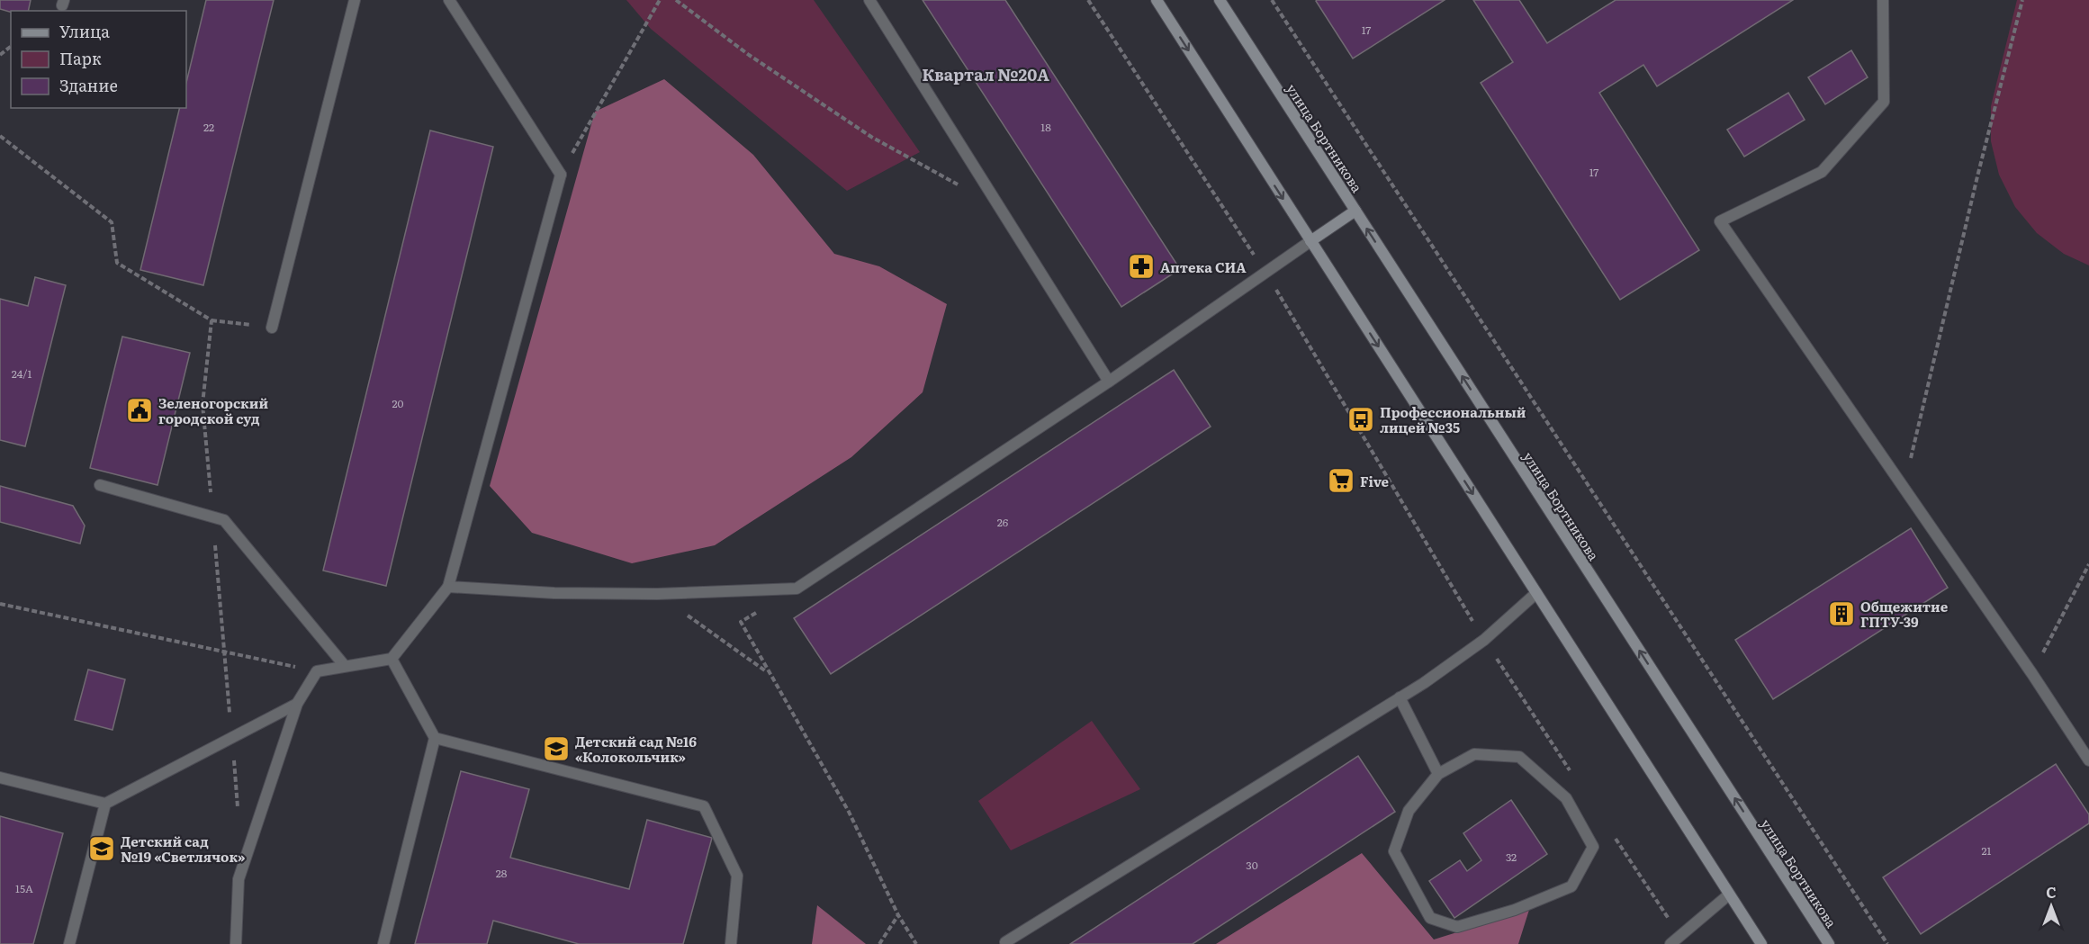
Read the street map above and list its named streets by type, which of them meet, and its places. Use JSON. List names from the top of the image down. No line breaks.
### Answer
{"streets":{"main road":["улица Бортникова"]},"districts":["Квартал №20А"],"places":{"pharmacy":["Аптека СИА"],"public building":["Зеленогорский городской суд"],"bus stop":["Профессиональный лицей №35"],"supermarket":["Five"],"building":["Общежитие ГПТУ-39"],"school or university":["Детский сад №16 «Колокольчик»","Детский сад №19 «Светлячок»"]},"house_numbers":["17","22","18","17","24/1","20","26","21","32","30","28","15А"],"legend":["Улица","Парк","Здание"],"north":"top"}
